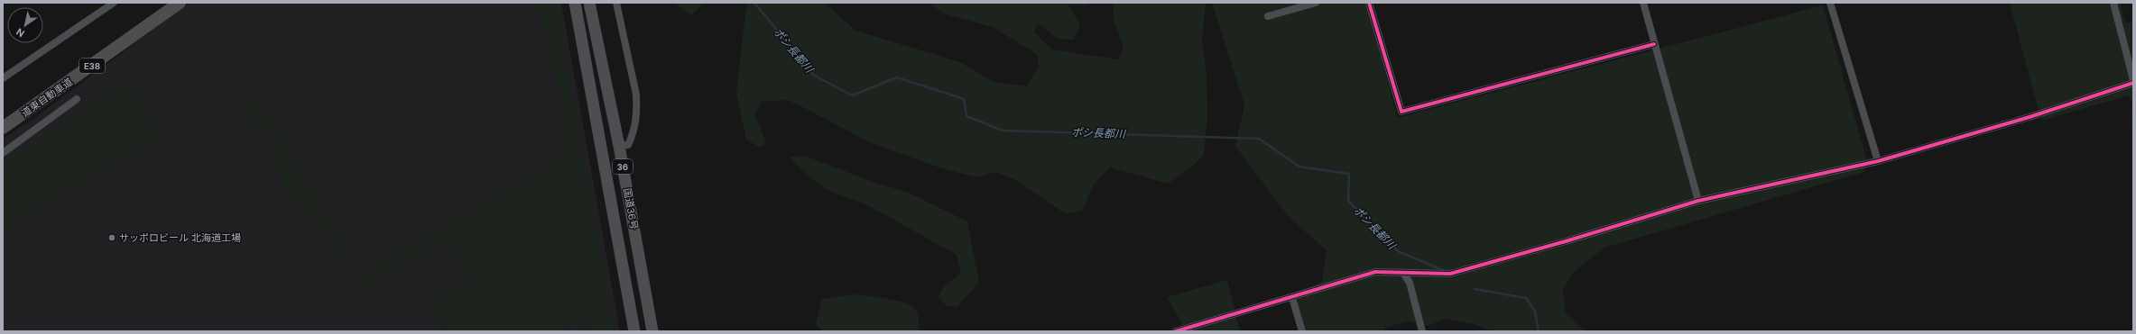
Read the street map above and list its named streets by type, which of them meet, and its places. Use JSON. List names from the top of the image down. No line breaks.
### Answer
{"streets":{"highway":["E38","道東自動車道","36","国道36号"]},"water":["ポシ長都川"],"places":["サッポロビール 北海道工場"],"north":"bottom left"}
